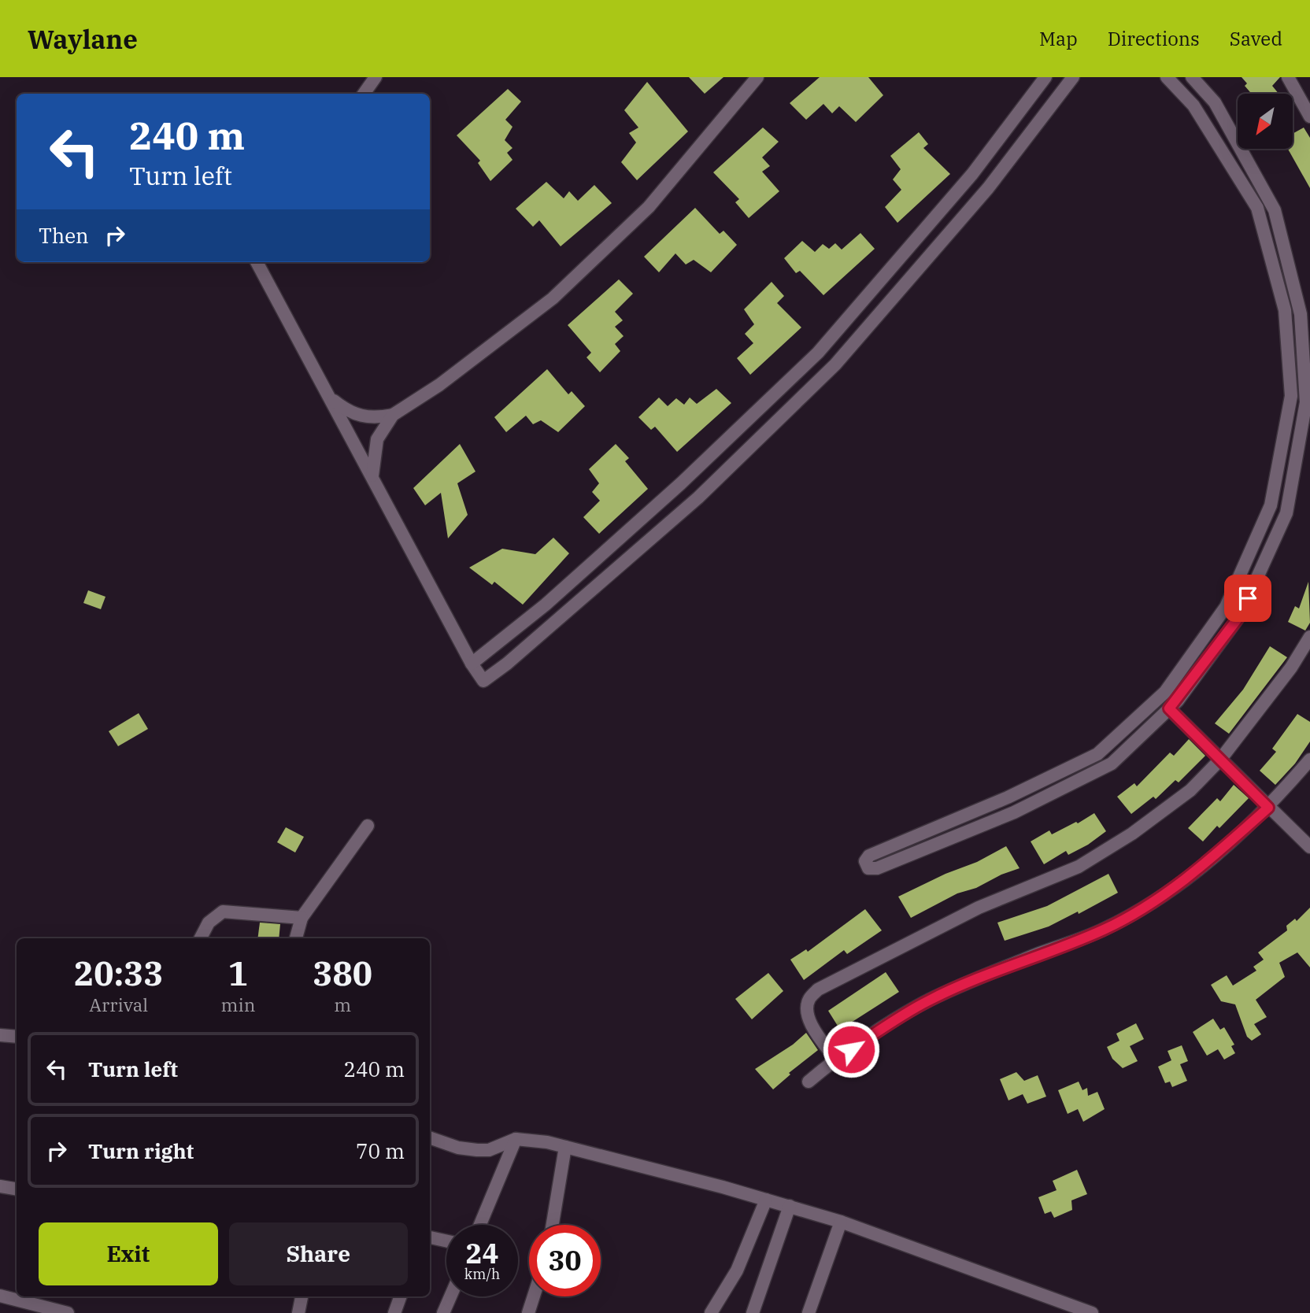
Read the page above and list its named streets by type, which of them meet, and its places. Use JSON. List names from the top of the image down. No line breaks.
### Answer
{"north":"bottom left","page":{"header":"Waylane","nav":["Map","Directions","Saved"],"turn":["240 m","Turn left"],"then":"Then","eta":["20:33","Arrival","1","min","380","m"],"list":[{"name":"Turn left","value":"240 m"},{"name":"Turn right","value":"70 m"}],"buttons":["Exit","Share"],"speed":"24 km/h","limit":"30"}}
